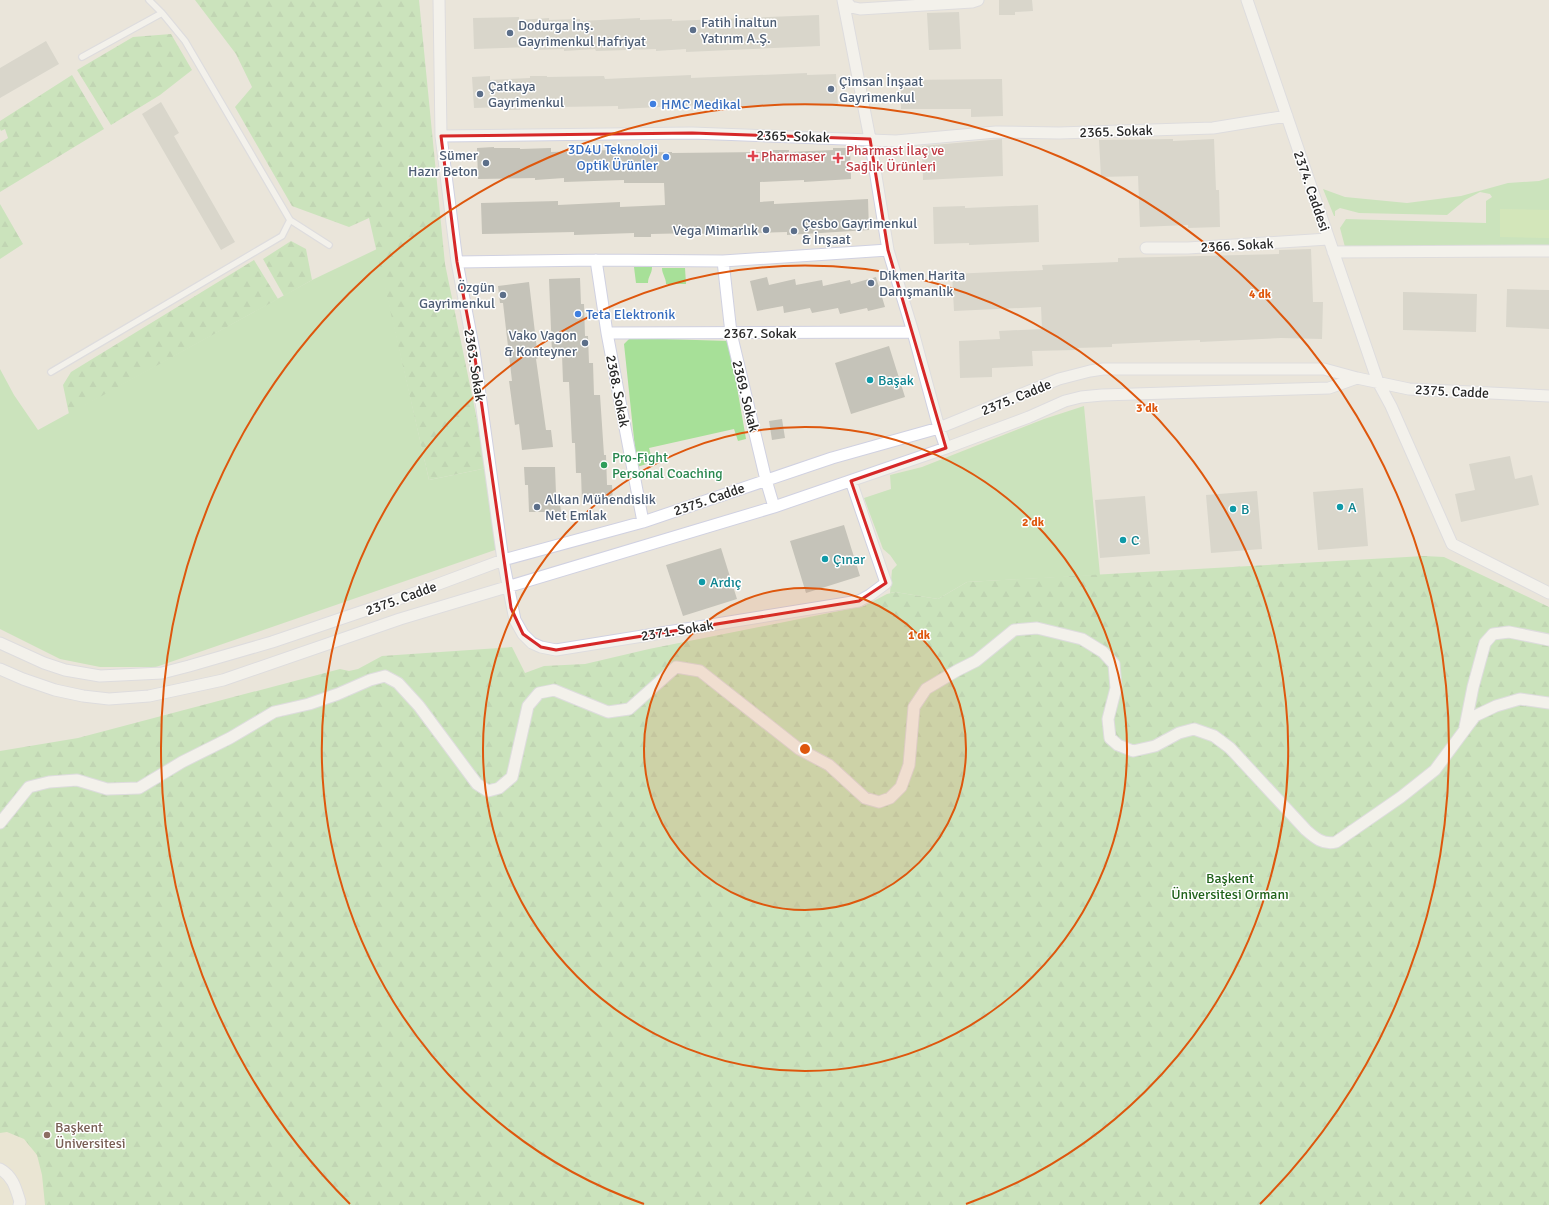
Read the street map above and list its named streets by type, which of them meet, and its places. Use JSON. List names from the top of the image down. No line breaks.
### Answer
{"streets":{"street":["2365. Sokak","2374. Caddesi","2366. Sokak","2367. Sokak","2363. Sokak","2368. Sokak","2375. Cadde","2369. Sokak","2371. Sokak"]},"crossings":[["2365. Sokak","2374. Caddesi"],["2365. Sokak","2363. Sokak"],["2374. Caddesi","2366. Sokak"],["2374. Caddesi","2375. Cadde"],["2367. Sokak","2368. Sokak"],["2367. Sokak","2369. Sokak"],["2363. Sokak","2375. Cadde"],["2363. Sokak","2371. Sokak"],["2368. Sokak","2375. Cadde"],["2375. Cadde","2369. Sokak"],["2375. Cadde","2371. Sokak"]],"parks":["Başkent Üniversitesi Ormanı"],"places":{"other":["Fatih İnaltun Yatırım A.Ş.","Dodurga İnş. Gayrimenkul Hafriyat","Çimsan İnşaat Gayrimenkul","Çatkaya Gayrimenkul","HMC Medikal","3D4U Teknoloji Optik Ürünler","Sümer Hazır Beton","Vega Mimarlık","Çesbo Gayrimenkul & İnşaat","Dikmen Harita Danışmanlık","Özgün Gayrimenkul","Teta Elektronik","Vako Vagon & Konteyner","Başak","Pro-Fight Personal Coaching","Alkan Mühendislik Net Emlak","A","B","C","Çınar","Ardıç","Başkent Üniversitesi"],"health":["Pharmaser","Pharmast İlaç ve Sağlık Ürünleri"]},"rings":["4 dk","3 dk","2 dk","1 dk"]}
